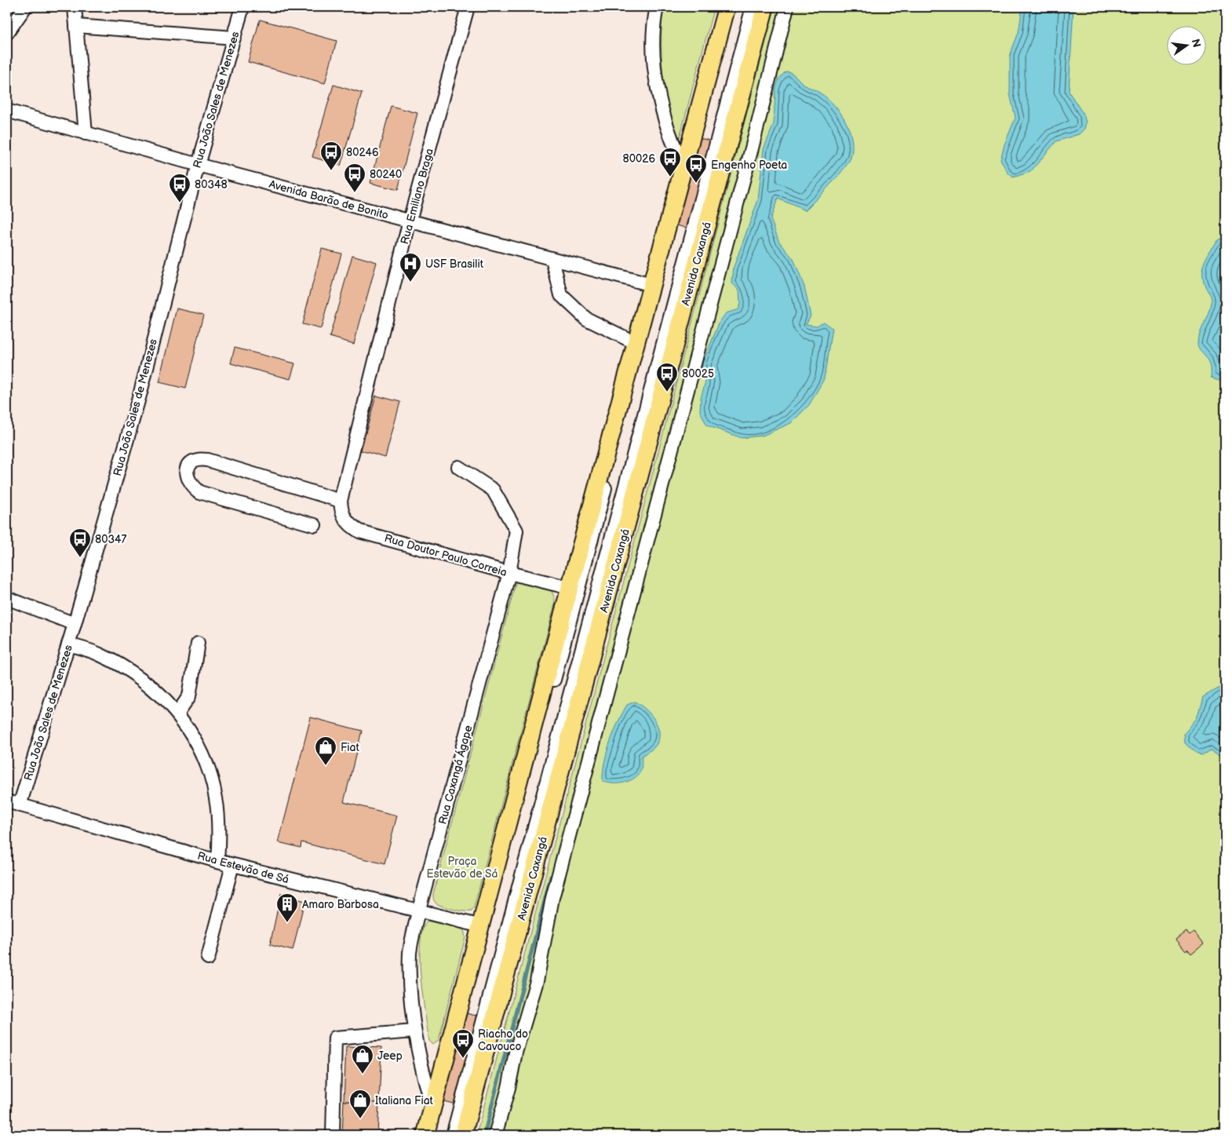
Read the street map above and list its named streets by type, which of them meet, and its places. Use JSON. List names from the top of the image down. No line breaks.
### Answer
{"streets":{"main road":["Avenida Caxangá"],"street":["Rua João Sales de Menezes","Rua Emiliano Braga","Avenida Barão de Bonito","Rua Doutor Paulo Correia","Rua Caxangá Ágape","Rua Estevão de Sá"]},"crossings":[["Rua João Sales de Menezes","Avenida Barão de Bonito"],["Rua João Sales de Menezes","Rua Estevão de Sá"],["Rua Emiliano Braga","Avenida Barão de Bonito"],["Rua Emiliano Braga","Rua Doutor Paulo Correia"],["Rua Doutor Paulo Correia","Rua Caxangá Ágape"],["Rua Caxangá Ágape","Rua Estevão de Sá"]],"parks":["Praça Estevão de Sá"],"places":{"bus stop":["80246","80026","Engenho Poeta","80240","80348","80025","80347","Riacho do Cavouco"],"hospital":["USF Brasilit"],"shop":["Fiat","Jeep","Italiana Fiat"],"building":["Amaro Barbosa"]},"north":"right"}
